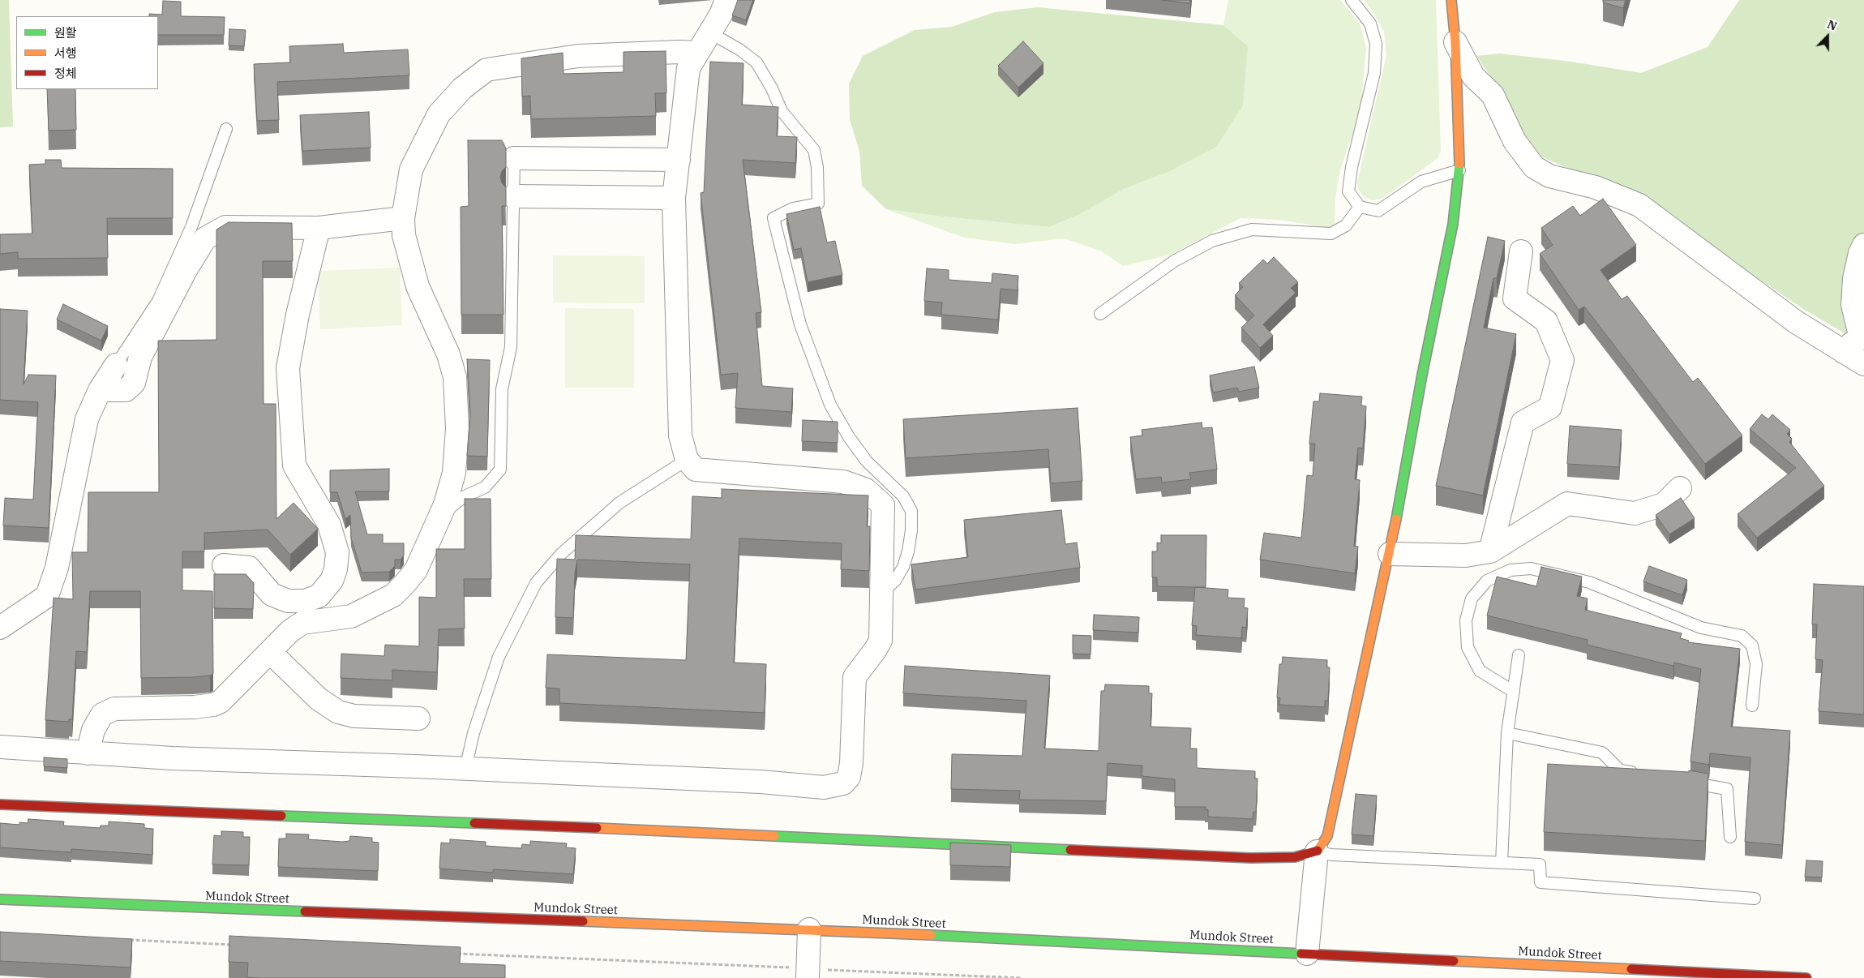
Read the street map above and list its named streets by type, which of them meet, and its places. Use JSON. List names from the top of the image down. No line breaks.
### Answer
{"streets":{"street":["Mundok Street"]},"legend":["원활","서행","정체"],"north":"top"}
